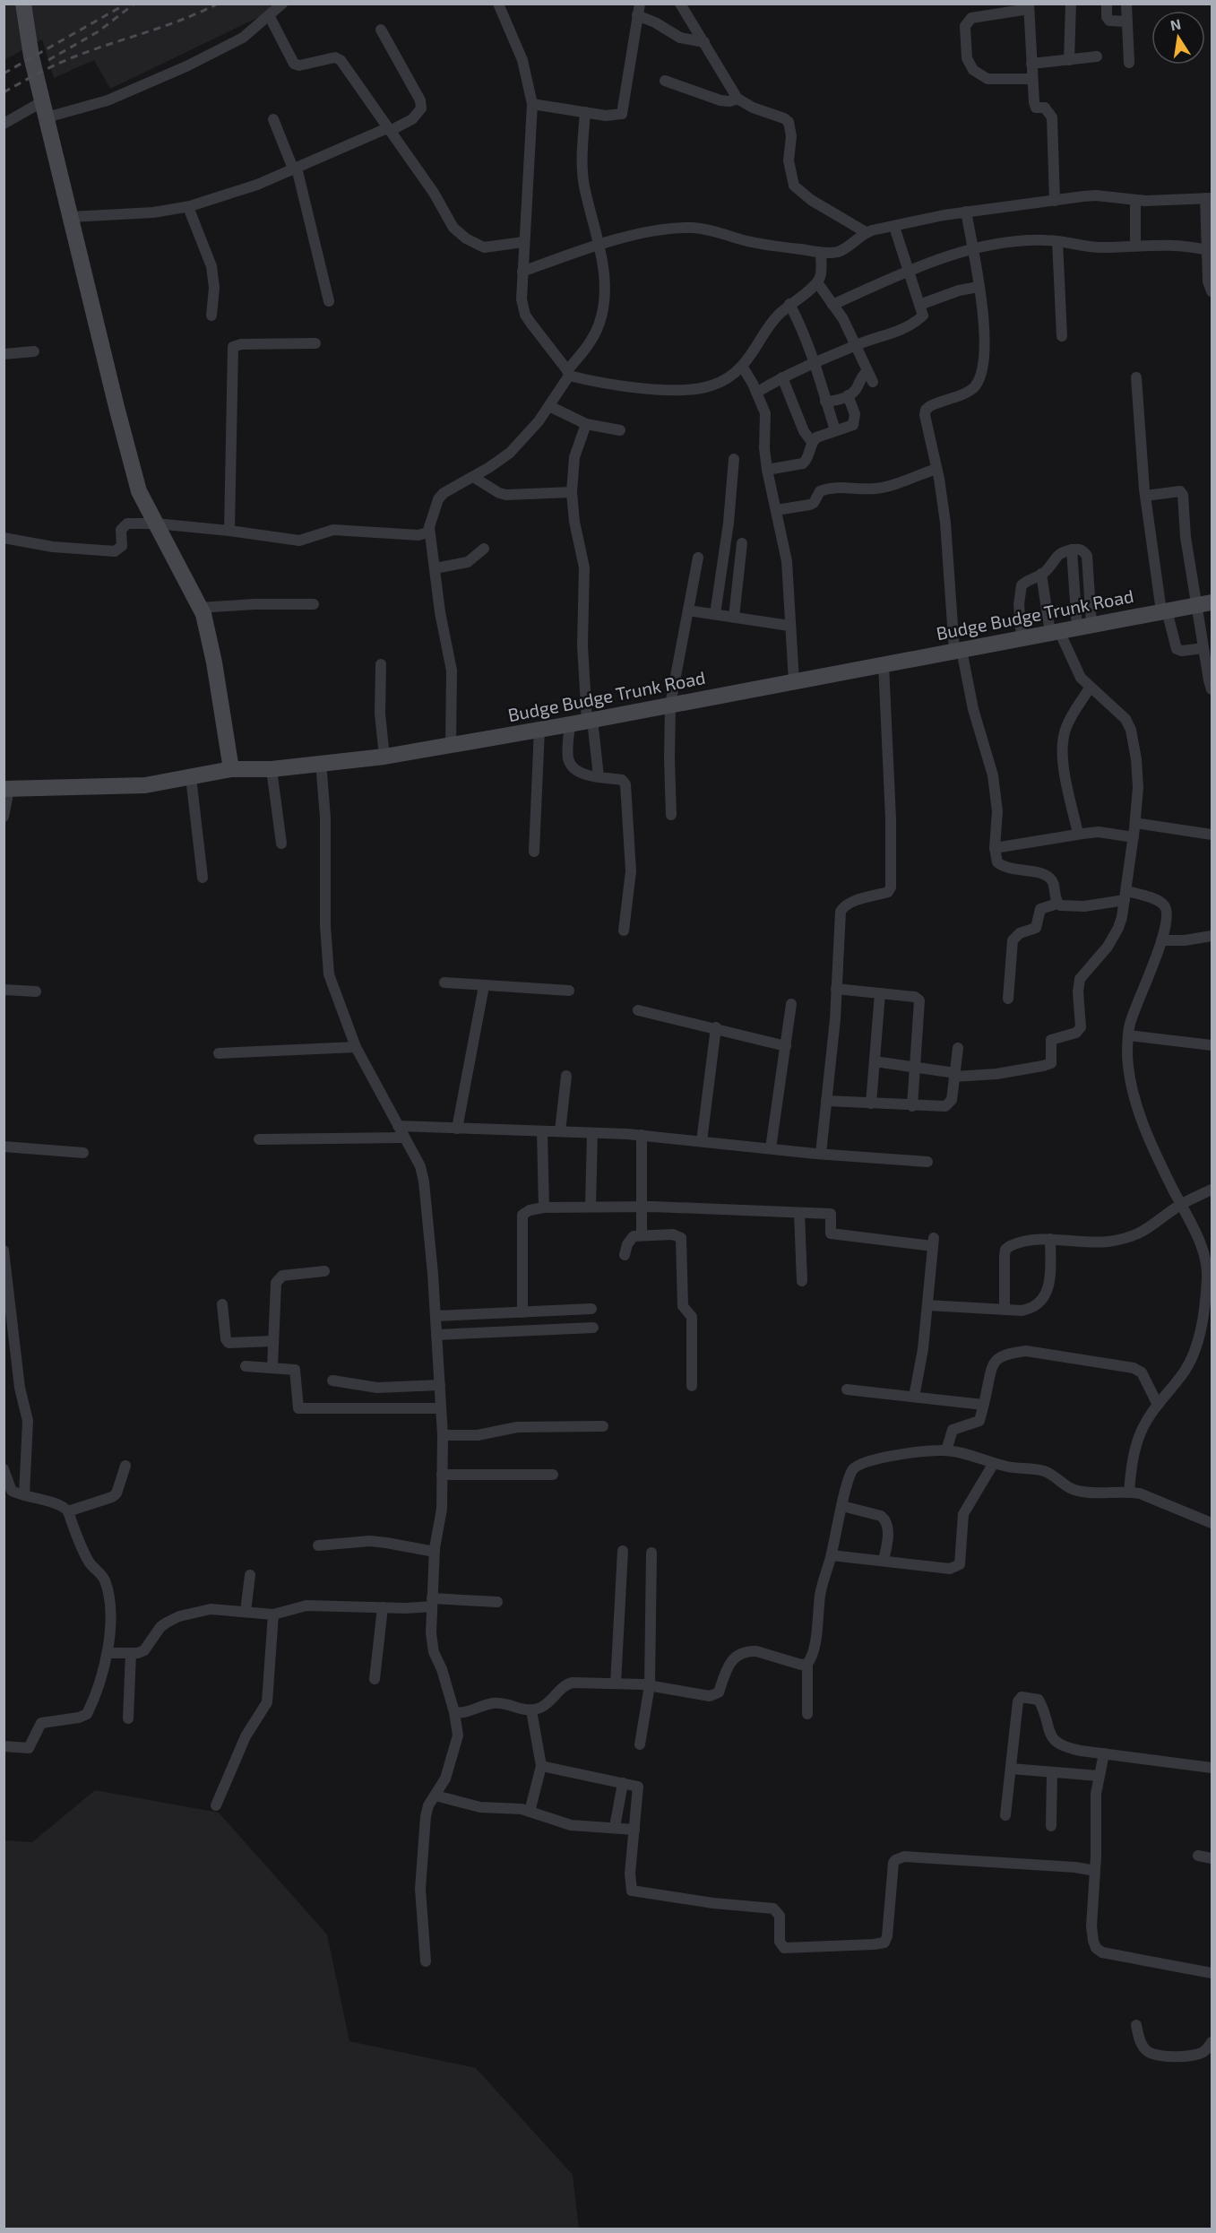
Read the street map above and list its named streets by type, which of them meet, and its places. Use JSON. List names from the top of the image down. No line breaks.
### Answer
{"streets":{"main road":["Budge Budge Trunk Road"]},"north":"top"}
